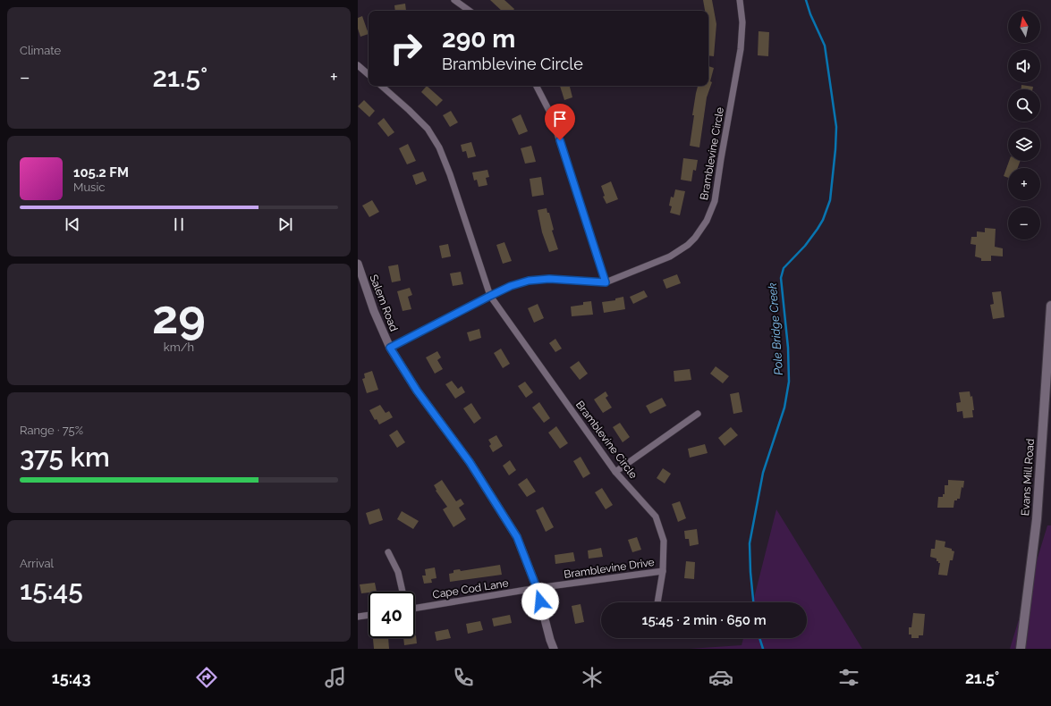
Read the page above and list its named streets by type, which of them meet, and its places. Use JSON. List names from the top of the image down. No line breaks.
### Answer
{"streets":{"main road":["Evans Mill Road"],"street":["Bramblevine Circle","Salem Road","Bramblevine Drive","Cape Cod Lane"]},"crossings":[["Bramblevine Circle","Salem Road"],["Bramblevine Circle","Bramblevine Drive"],["Salem Road","Bramblevine Drive"],["Salem Road","Cape Cod Lane"],["Bramblevine Drive","Cape Cod Lane"]],"water":["Pole Bridge Creek"],"north":"top","page":{"tile":["Climate",["29","km/h"],["Range · 75%","375 km"],["Arrival","15:45"]],"map_buttons":["+","−"],"turn":["290 m","Bramblevine Circle"],"heat":["−","21.5°","+"],"song":["105.2 FM","Music"],"limit":"40","trip":"15:45 · 2 min · 650 m","tabs":["15:43","21.5°"]}}
